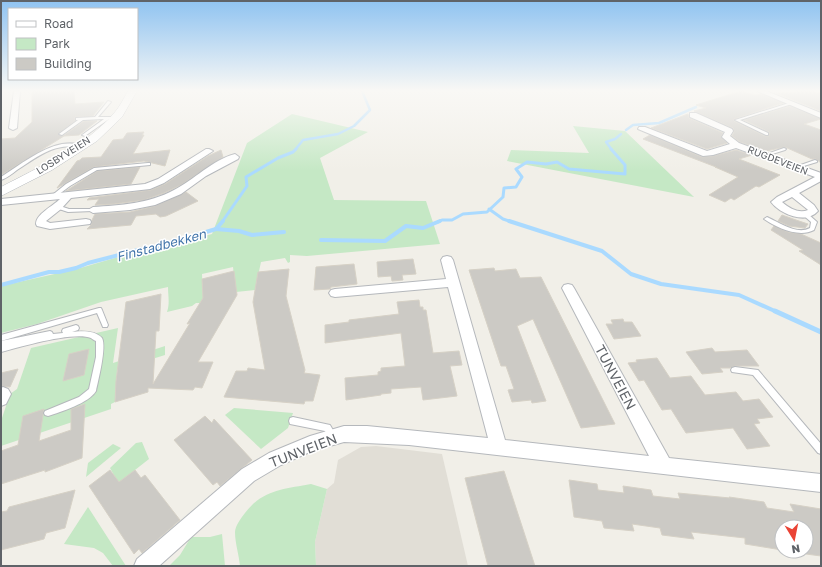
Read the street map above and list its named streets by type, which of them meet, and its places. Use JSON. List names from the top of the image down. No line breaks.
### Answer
{"streets":{"main road":["LOSBYVEIEN"],"street":["RUGDEVEIEN","TUNVEIEN"]},"water":["Finstadbekken"],"legend":["Road","Park","Building"],"north":"bottom"}
